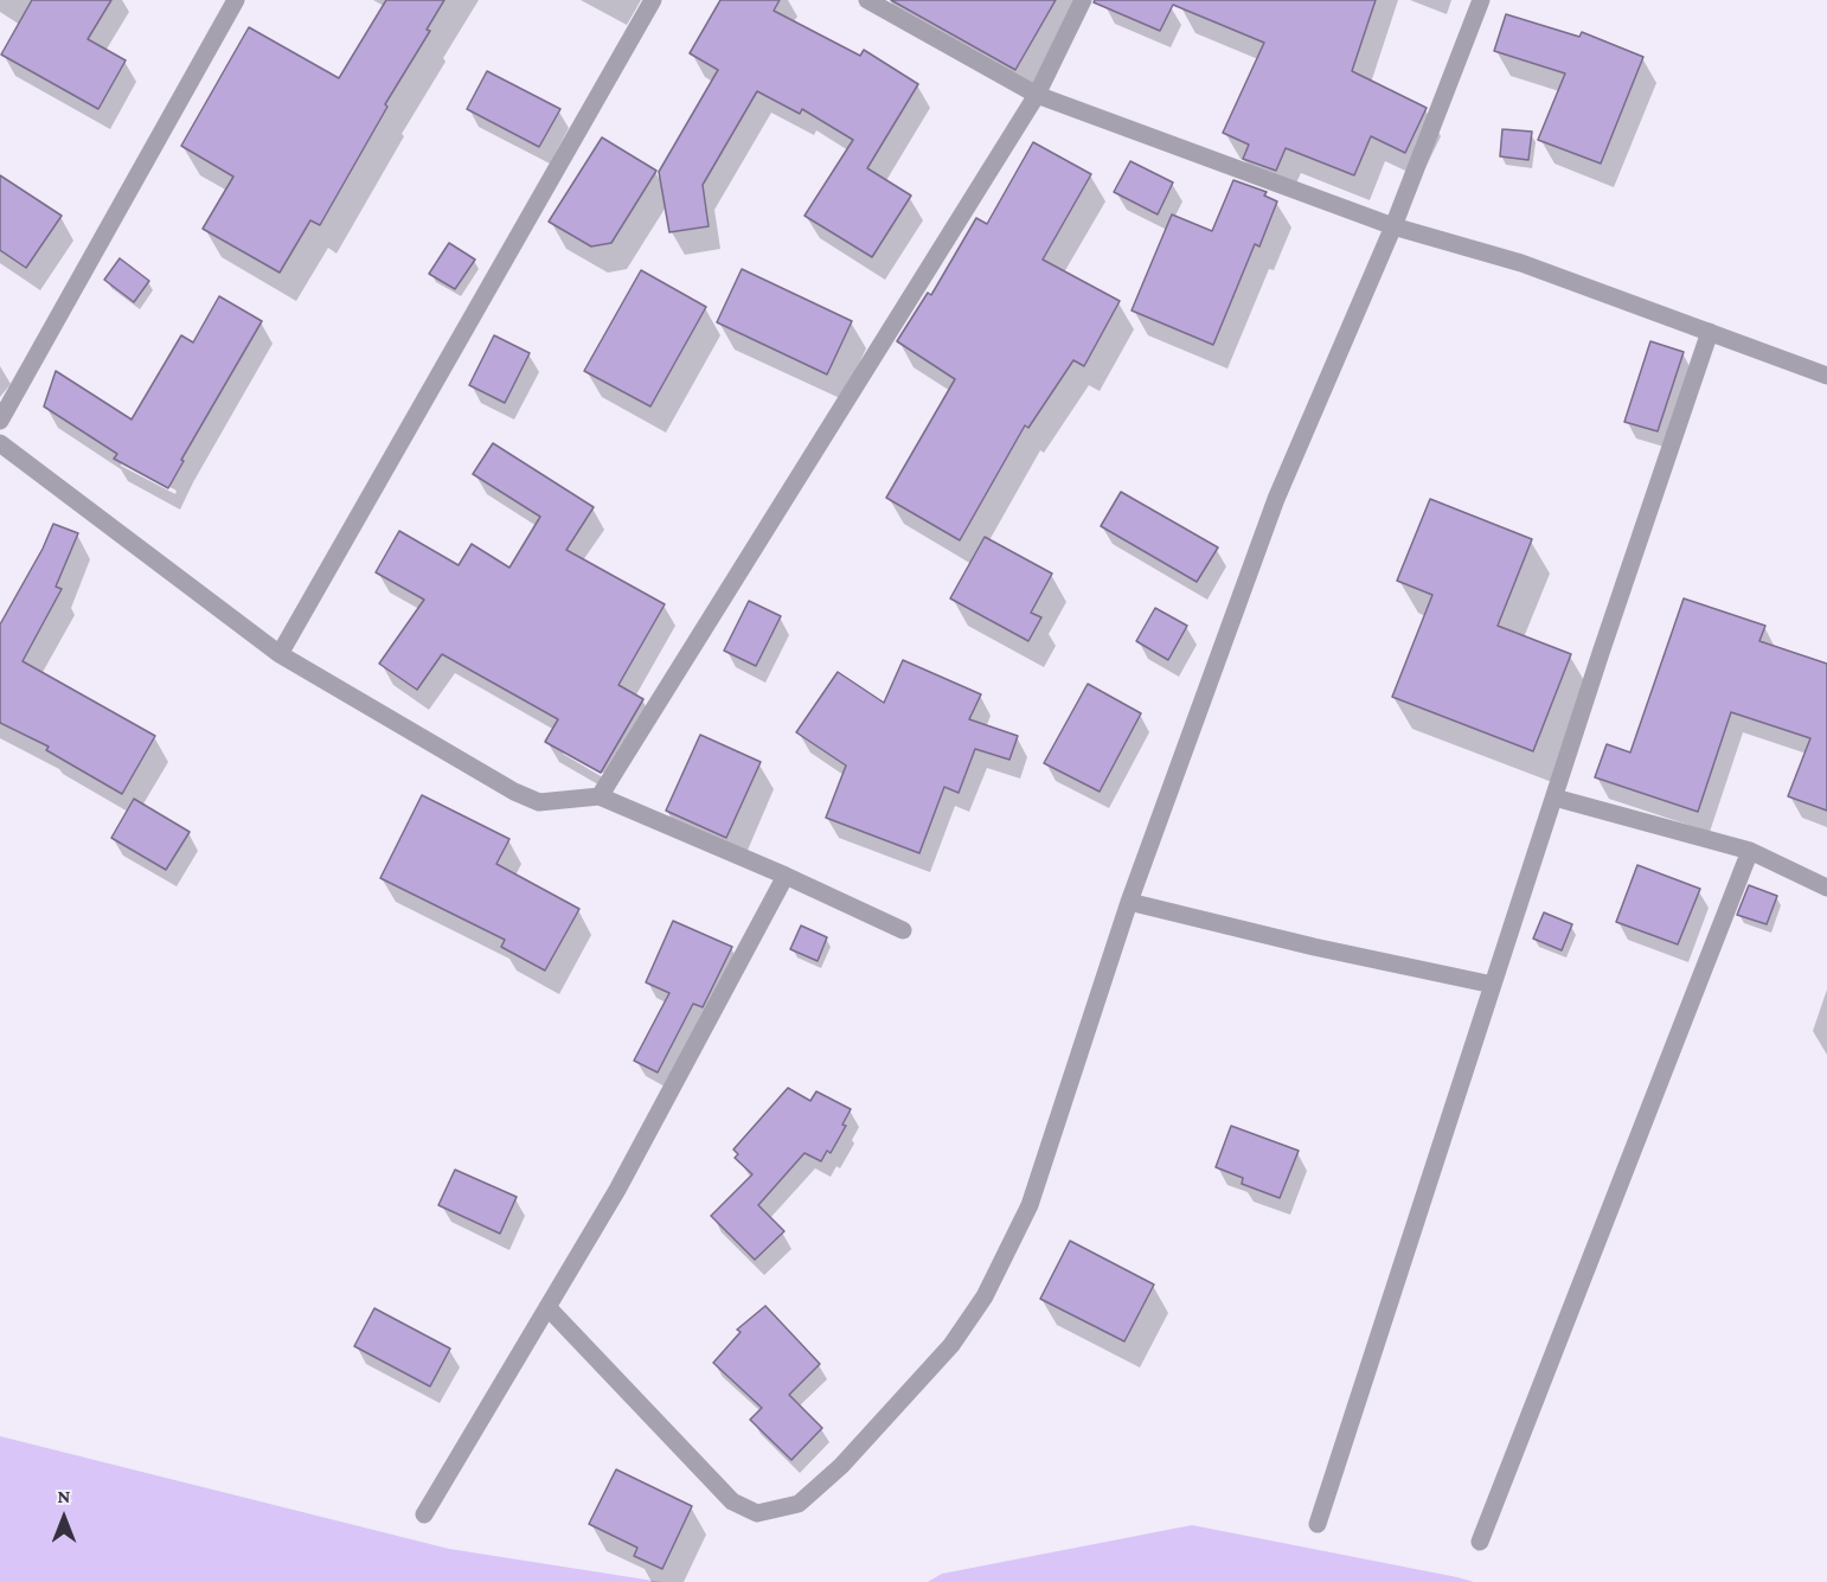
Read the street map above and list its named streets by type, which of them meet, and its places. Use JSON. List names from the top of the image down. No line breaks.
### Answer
{"north":"top"}
